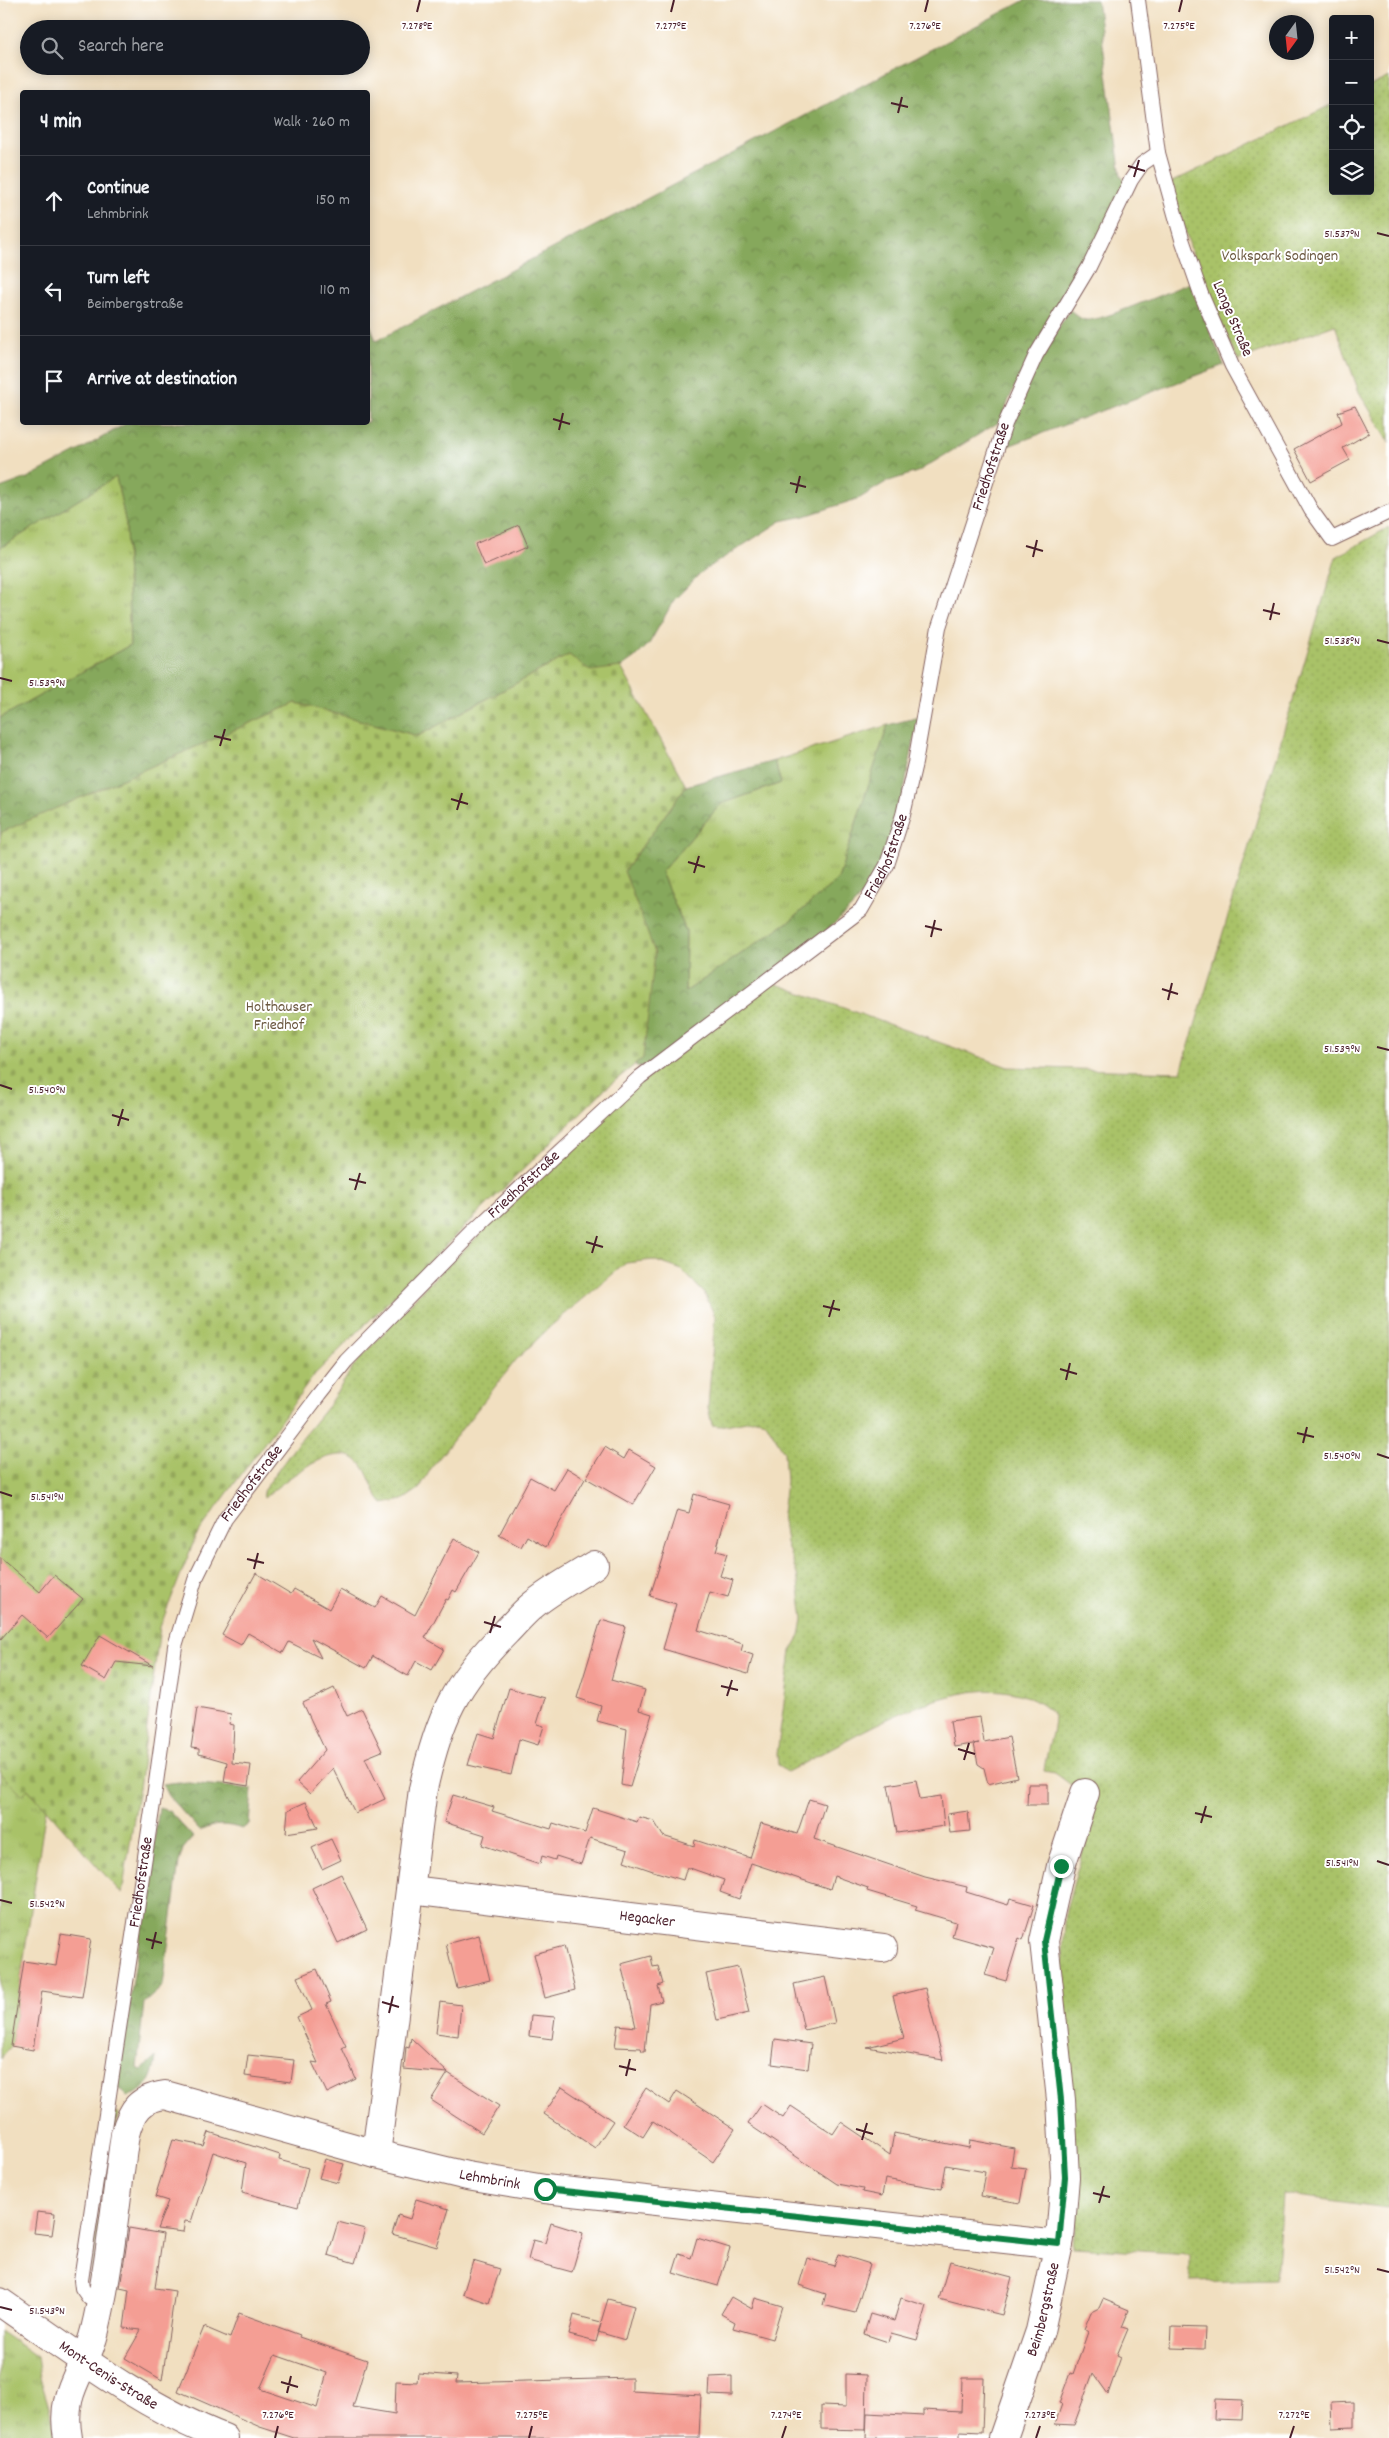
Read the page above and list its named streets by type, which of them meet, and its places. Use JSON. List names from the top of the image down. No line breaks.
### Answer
{"streets":{"street":["Hegacker","Lehmbrink","Beimbergstraße","Mont-Cenis-Straße"],"lane":["Lange Straße","Friedhofstraße"]},"crossings":[["Lange Straße","Friedhofstraße"],["Friedhofstraße","Lehmbrink"],["Lehmbrink","Beimbergstraße"]],"parks":["Volkspark Sodingen","Holthauser Friedhof"],"north":"bottom","page":{"map_buttons":["+","−"],"search":"Search here","heading":["4 min","Walk · 260 m"],"list":[["Continue","Lehmbrink","150 m"],["Turn left","Beimbergstraße","110 m"],"Arrive at destination"]},"coordinates":["7.278°E","7.277°E","7.276°E","7.275°E","51.537°N","51.538°N","51.539°N","51.540°N","51.541°N","51.542°N","51.543°N","7.274°E","7.273°E","7.272°E"]}
